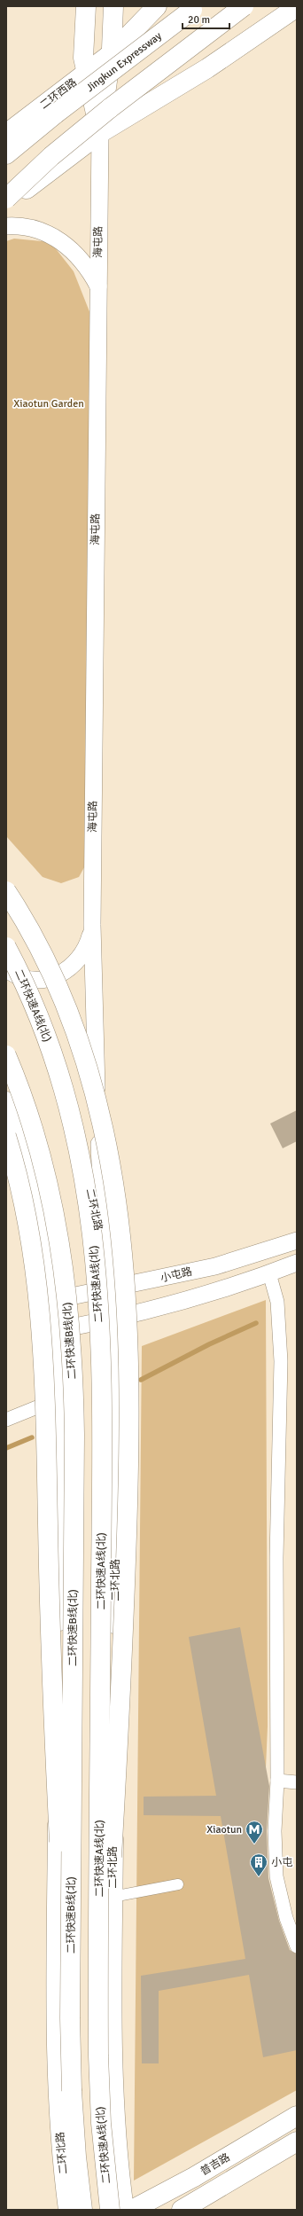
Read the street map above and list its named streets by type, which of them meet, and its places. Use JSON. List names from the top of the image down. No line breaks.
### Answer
{"streets":{"main road":["Jingkun Expressway","二环西路","二环快速A线(北)","二环北路","二环快速B线(北)","普吉路"],"street":["海屯路","小屯路"]},"crossings":[["二环北路","小屯路"]],"parks":["Xiaotun Garden"],"places":{"metro station":["Xiaotun"],"building":["小屯"]},"scale_bar":"20 m"}
